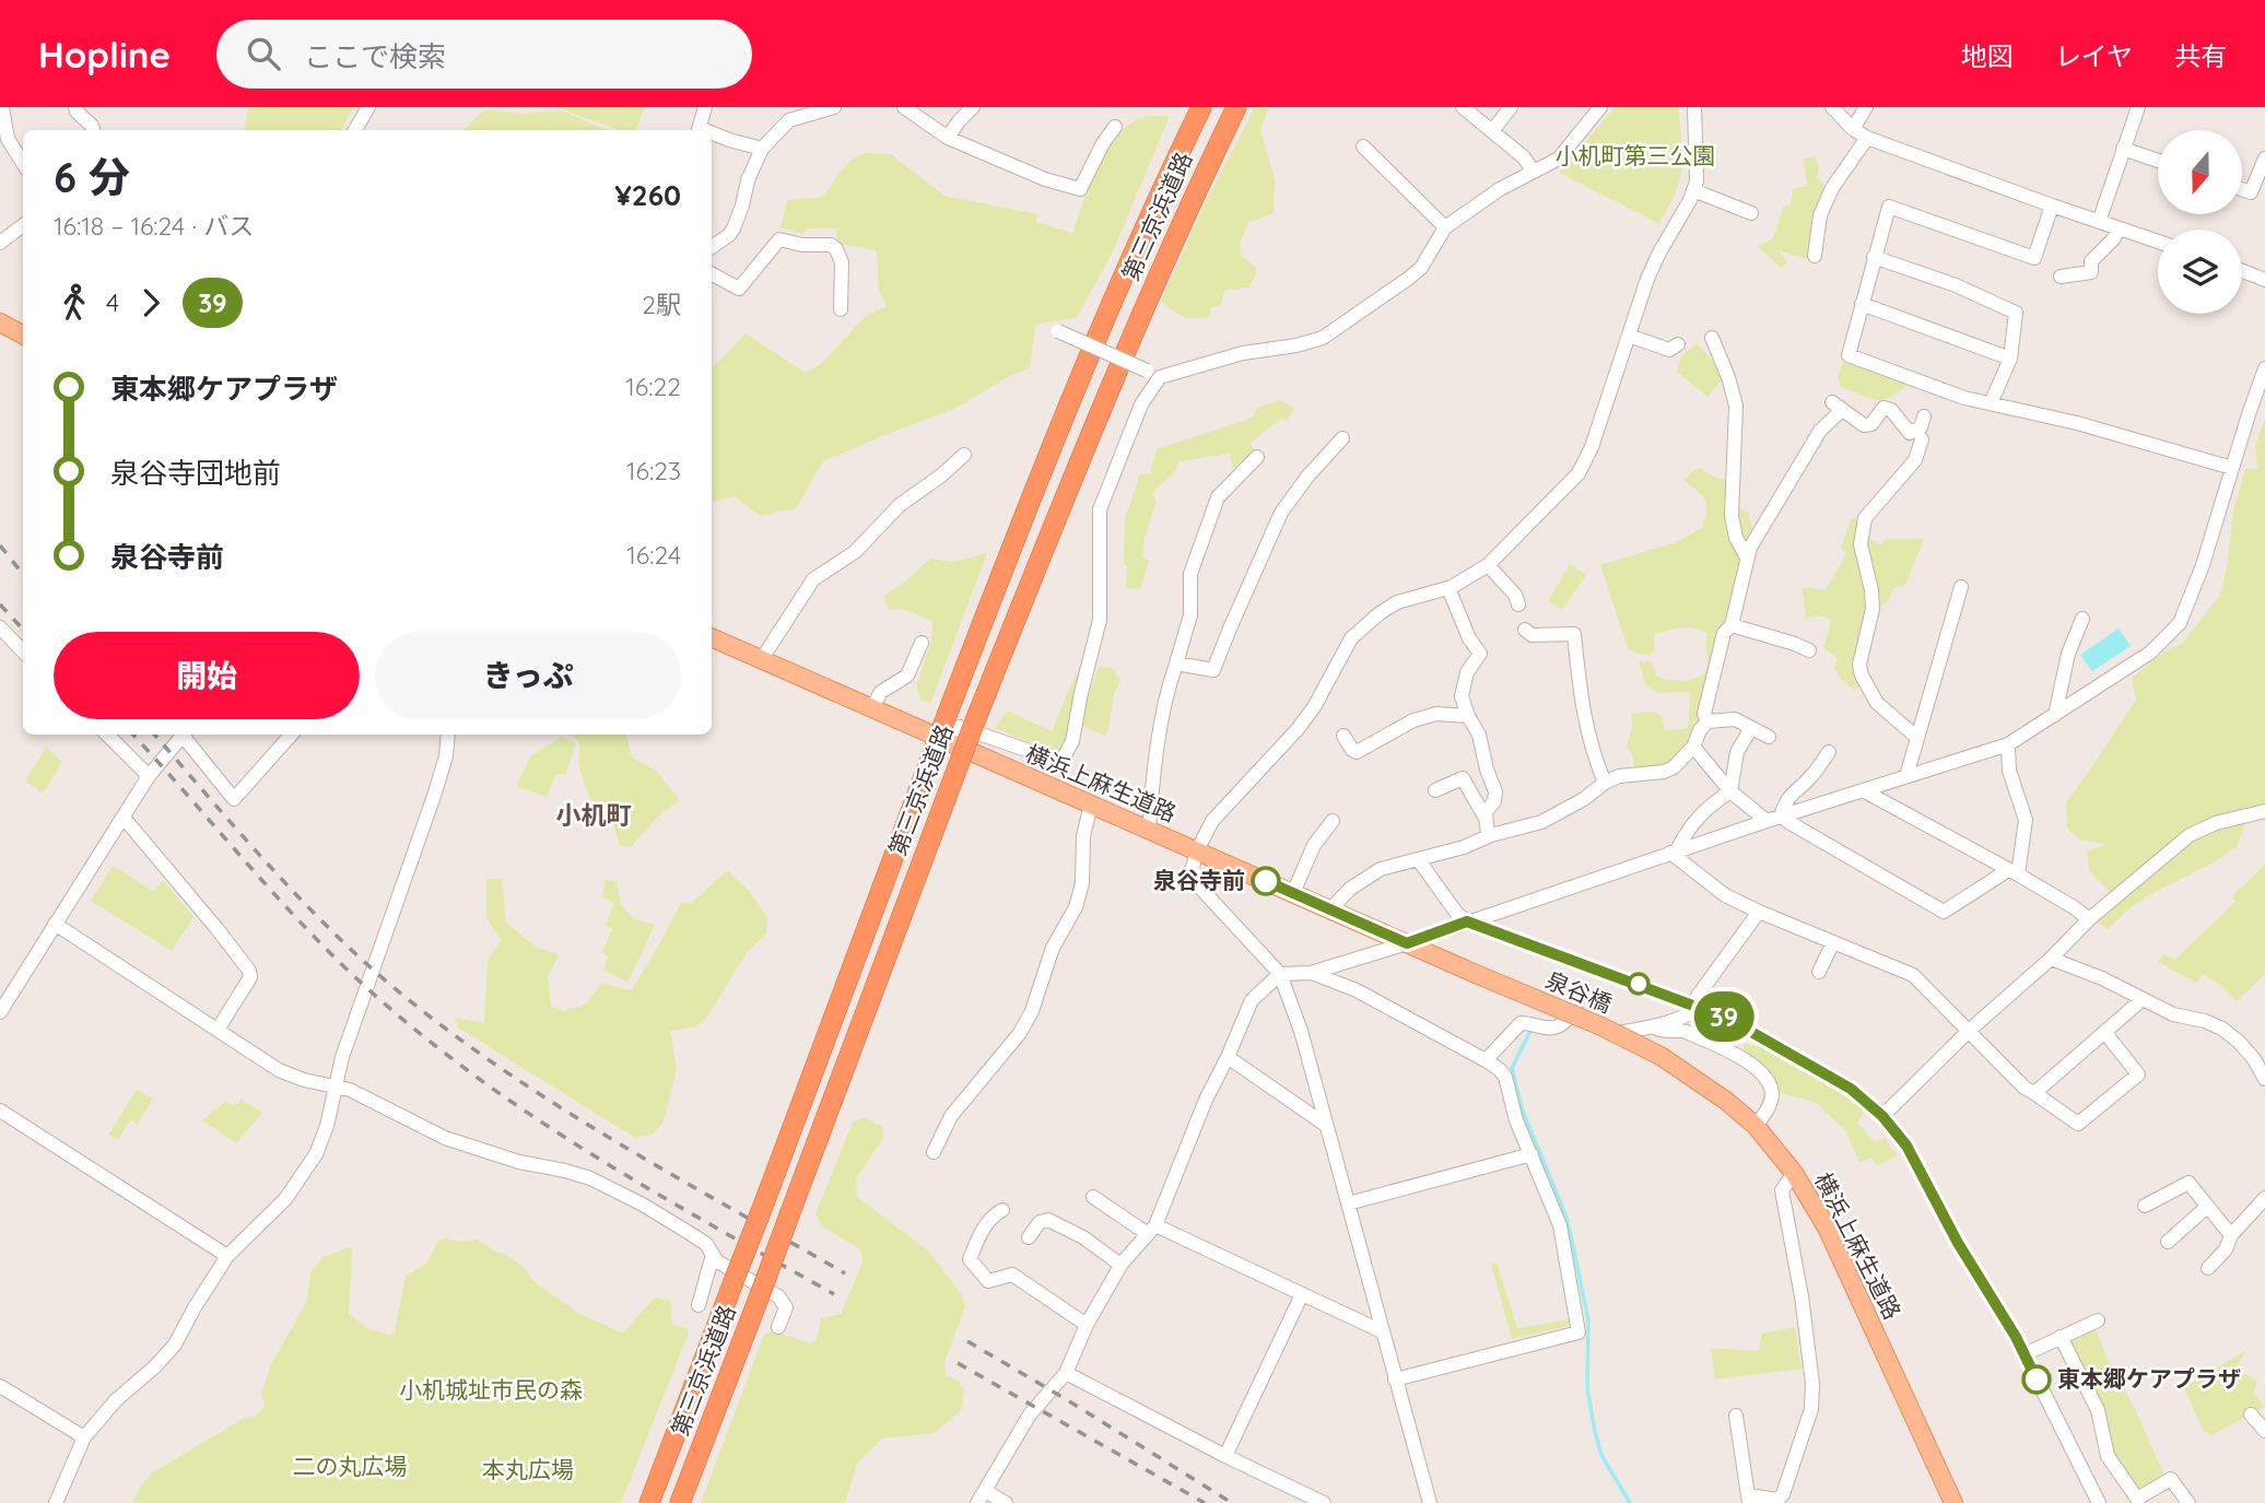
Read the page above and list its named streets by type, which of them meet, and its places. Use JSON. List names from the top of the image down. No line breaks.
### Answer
{"streets":{"highway":["第三京浜道路"],"main road":["横浜上麻生道路","泉谷橋"]},"crossings":[["横浜上麻生道路","泉谷橋"]],"districts":["小机町"],"parks":["小机町第三公園","小机城址市民の森","二の丸広場","本丸広場"],"places":["泉谷寺前","東本郷ケアプラザ"],"lines":["bus line 39"],"north":"bottom","page":{"header":"Hopline","search":"ここで検索","nav":["地図","レイヤ","共有"],"on_map":"39","heading":["6 分","16:18 – 16:24 · バス","¥260"],"legs":["4","39","2駅"],"list":[{"name":"東本郷ケアプラザ","value":"16:22"},{"name":"泉谷寺団地前","value":"16:23"},{"name":"泉谷寺前","value":"16:24"}],"buttons":["開始","きっぷ"]}}
